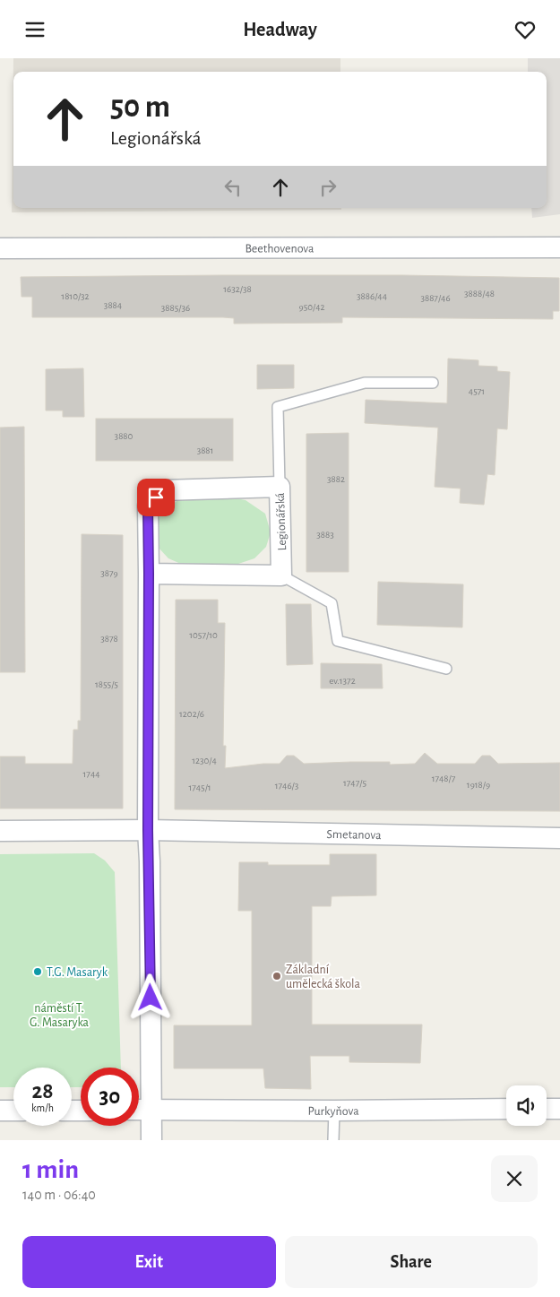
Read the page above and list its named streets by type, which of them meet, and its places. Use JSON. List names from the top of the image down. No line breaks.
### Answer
{"streets":{"street":["Beethovenova","Legionářská","Smetanova","Purkyňova"]},"crossings":[["Legionářská","Smetanova"]],"parks":["náměstí T. G. Masaryka"],"places":["T.G. Masaryk","Základní umělecká škola"],"house_numbers":["1632/38","3888/48","1810/32","3886/44","3887/46","3884","950/42","3885/36","4571","3880","3881","3882","3883","3879","1057/10","3878","ev.1372","1855/5","1202/6","1230/4","1744","1748/7","1747/5","1918/9","1746/3","1745/1"],"page":{"header":"Headway","turn":["50 m","Legionářská"],"speed":"28 km/h","limit":"30","heading":["1 min","140 m · 06:40"],"buttons":["Exit","Share"]}}
